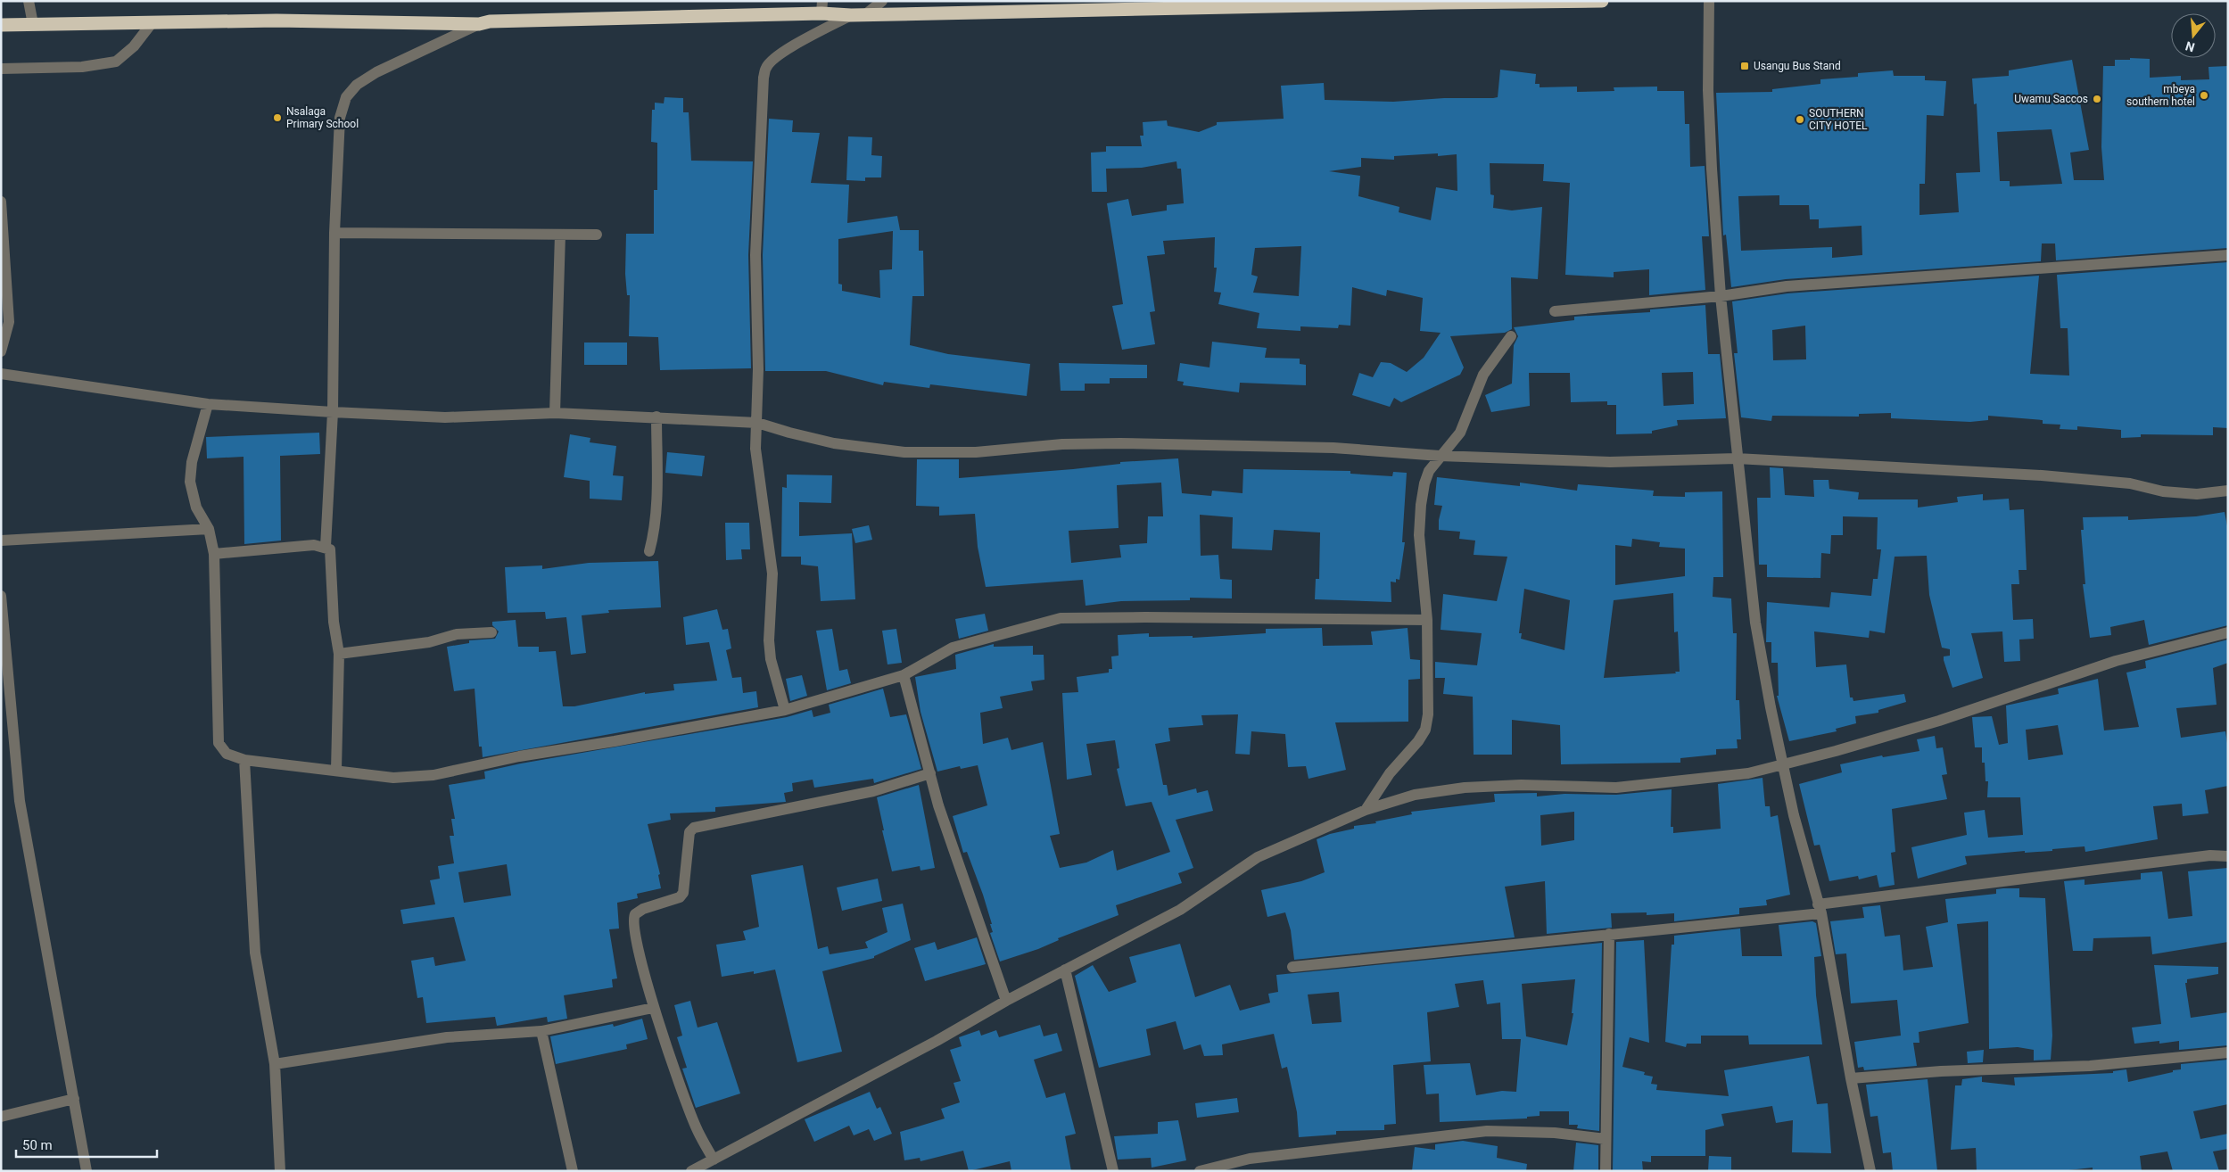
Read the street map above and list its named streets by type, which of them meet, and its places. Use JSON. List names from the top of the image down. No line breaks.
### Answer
{"places":{"transit":["Usangu Bus Stand"],"other":["mbeya southern hotel","Uwamu Saccos","Nsalaga Primary School","SOUTHERN CITY HOTEL"]},"scale_bar":"50 m","north":"bottom"}
